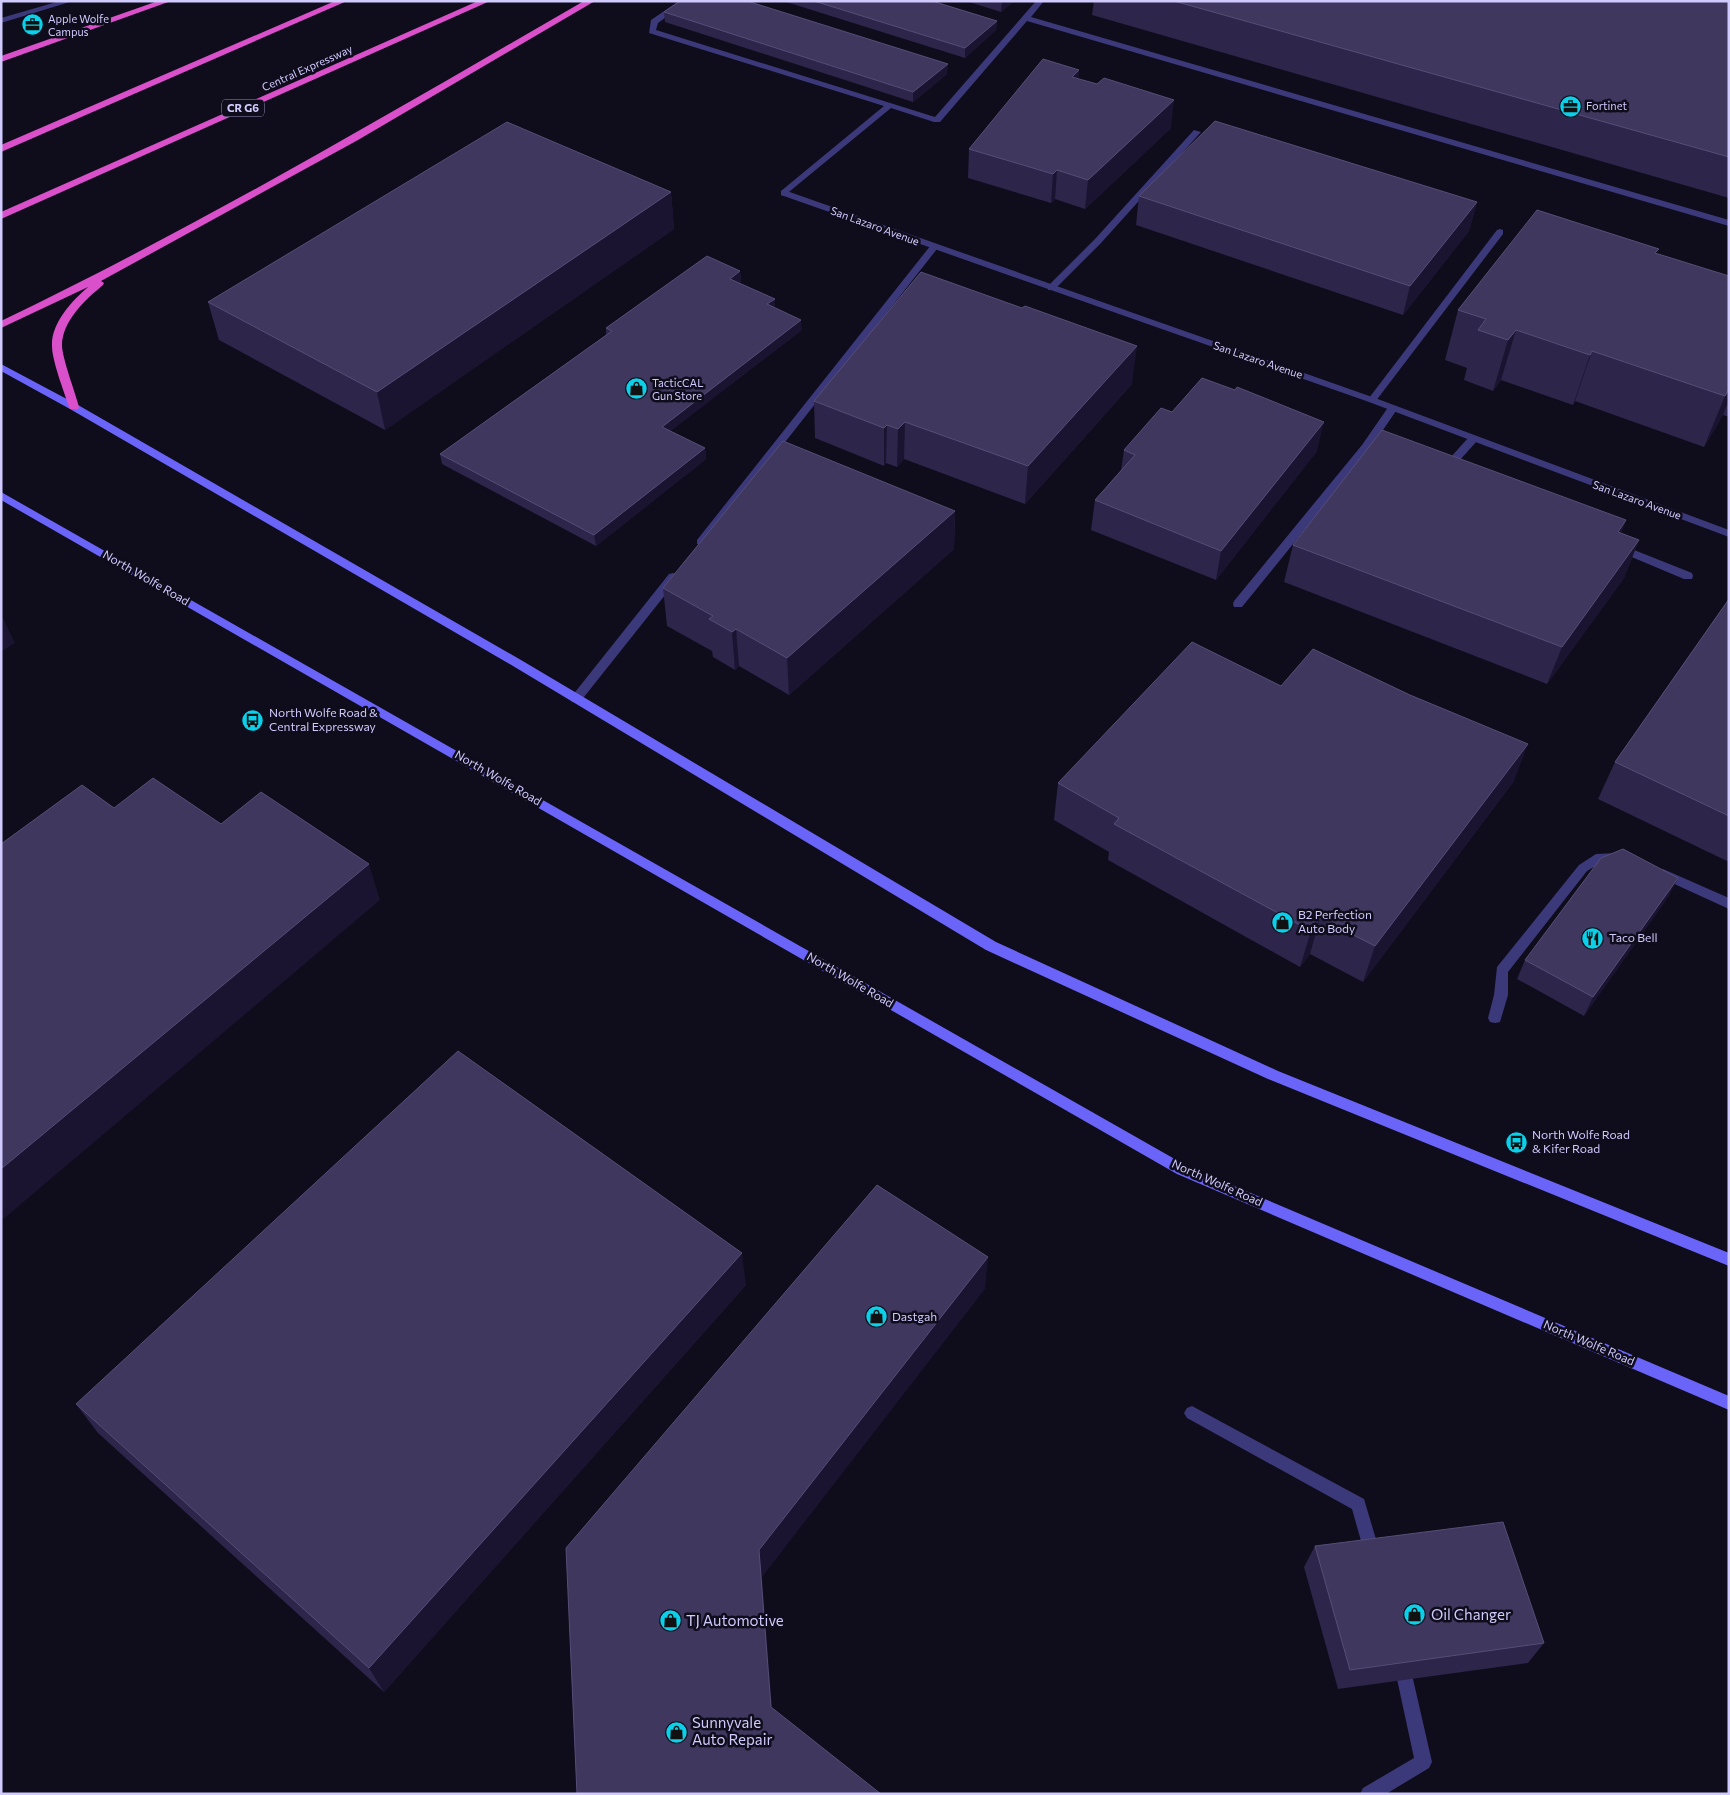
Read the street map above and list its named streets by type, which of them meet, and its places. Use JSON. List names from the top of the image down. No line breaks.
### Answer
{"streets":{"highway":["Central Expressway","CR G6"],"main road":["North Wolfe Road"],"street":["San Lazaro Avenue"]},"places":{"office":["Apple Wolfe Campus","Fortinet"],"shop":["TacticCAL Gun Store","B2 Perfection Auto Body","Dastgah","Oil Changer","TJ Automotive","Sunnyvale Auto Repair"],"bus stop":["North Wolfe Road & Central Expressway","North Wolfe Road & Kifer Road"],"restaurant":["Taco Bell"]}}
